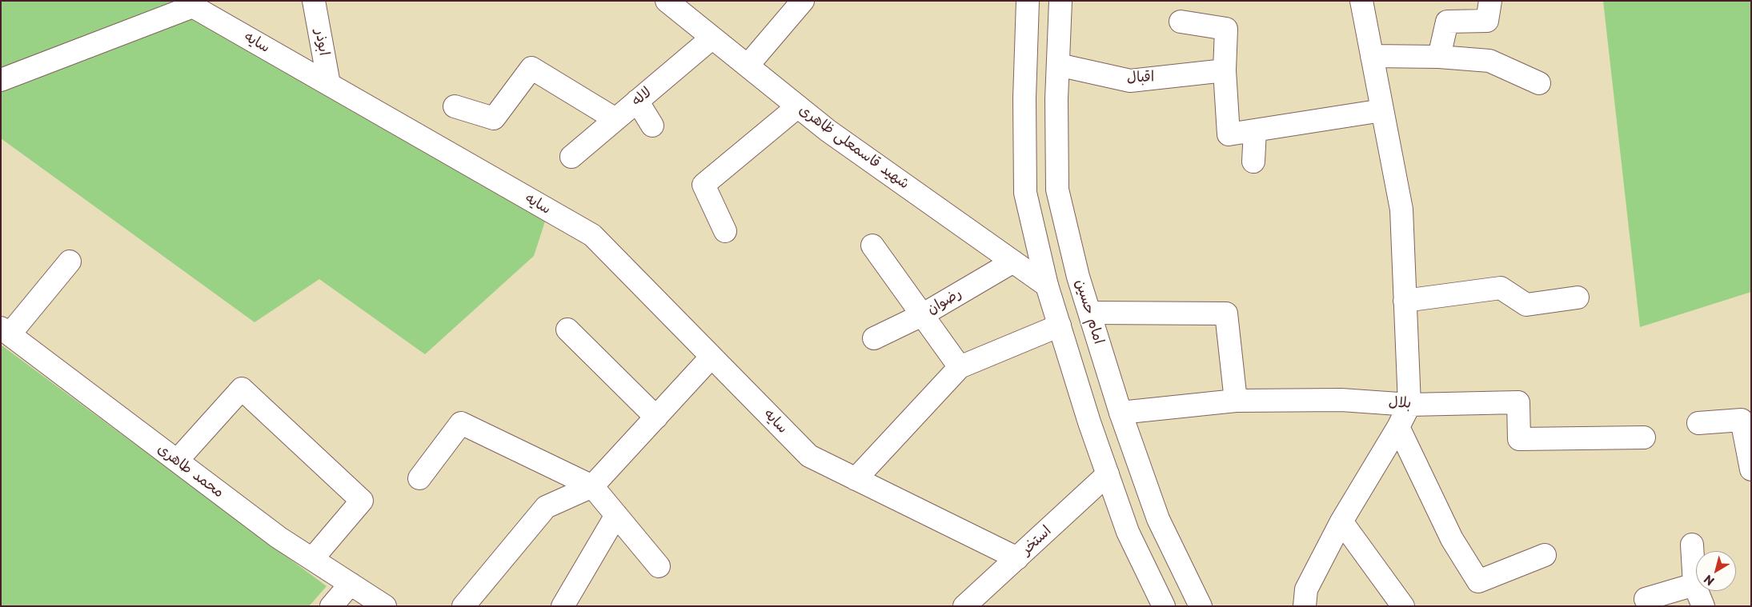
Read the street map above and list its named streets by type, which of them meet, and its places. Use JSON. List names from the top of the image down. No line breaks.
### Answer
{"streets":{"street":["سایه","ابوذر","اقبال","لاله","شهید قاسمعلی ظاهری","رضوان","امام حسین","بلال","محمد طاهری","استخر"]},"crossings":[["سایه","ابوذر"],["سایه","استخر"],["اقبال","امام حسین"],["لاله","شهید قاسمعلی ظاهری"],["شهید قاسمعلی ظاهری","رضوان"],["امام حسین","بلال"]],"north":"bottom left"}
